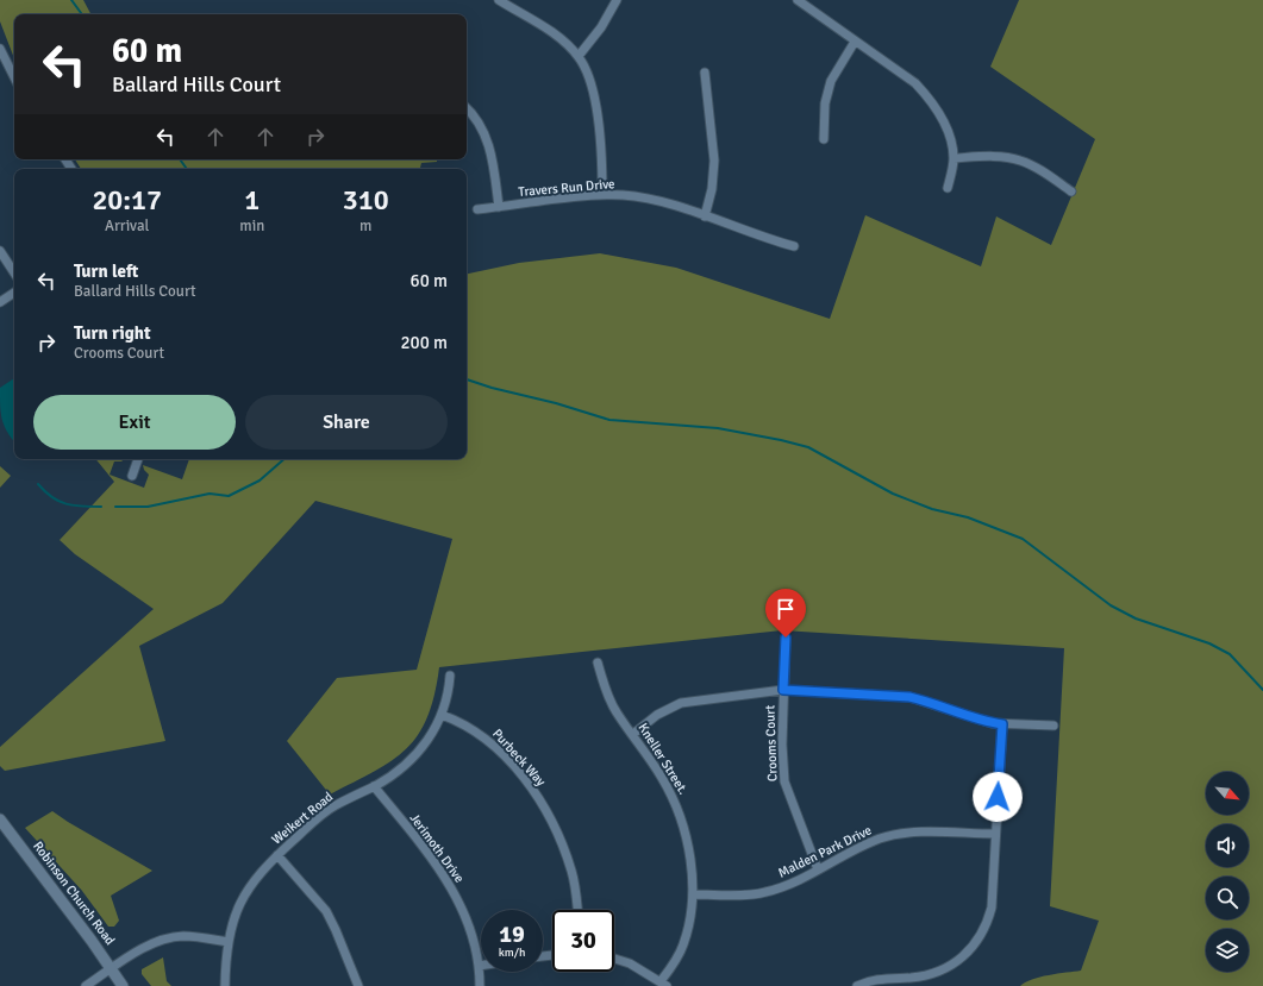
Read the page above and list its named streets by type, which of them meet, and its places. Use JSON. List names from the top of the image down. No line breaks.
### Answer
{"streets":{"street":["Travers Run Drive","Crooms Court","Purbeck Way","Kneller Street.","Weikert Road","Jerimoth Drive","Malden Park Drive","Robinson Church Road"]},"crossings":[["Crooms Court","Malden Park Drive"],["Purbeck Way","Weikert Road"],["Kneller Street.","Malden Park Drive"],["Weikert Road","Jerimoth Drive"]],"north":"bottom right","page":{"turn":["60 m","Ballard Hills Court"],"eta":["20:17","Arrival","1","min","310","m"],"list":[{"name":"Turn left","note":"Ballard Hills Court","value":"60 m"},{"name":"Turn right","note":"Crooms Court","value":"200 m"}],"buttons":["Exit","Share"],"speed":"19 km/h","limit":"30"}}
